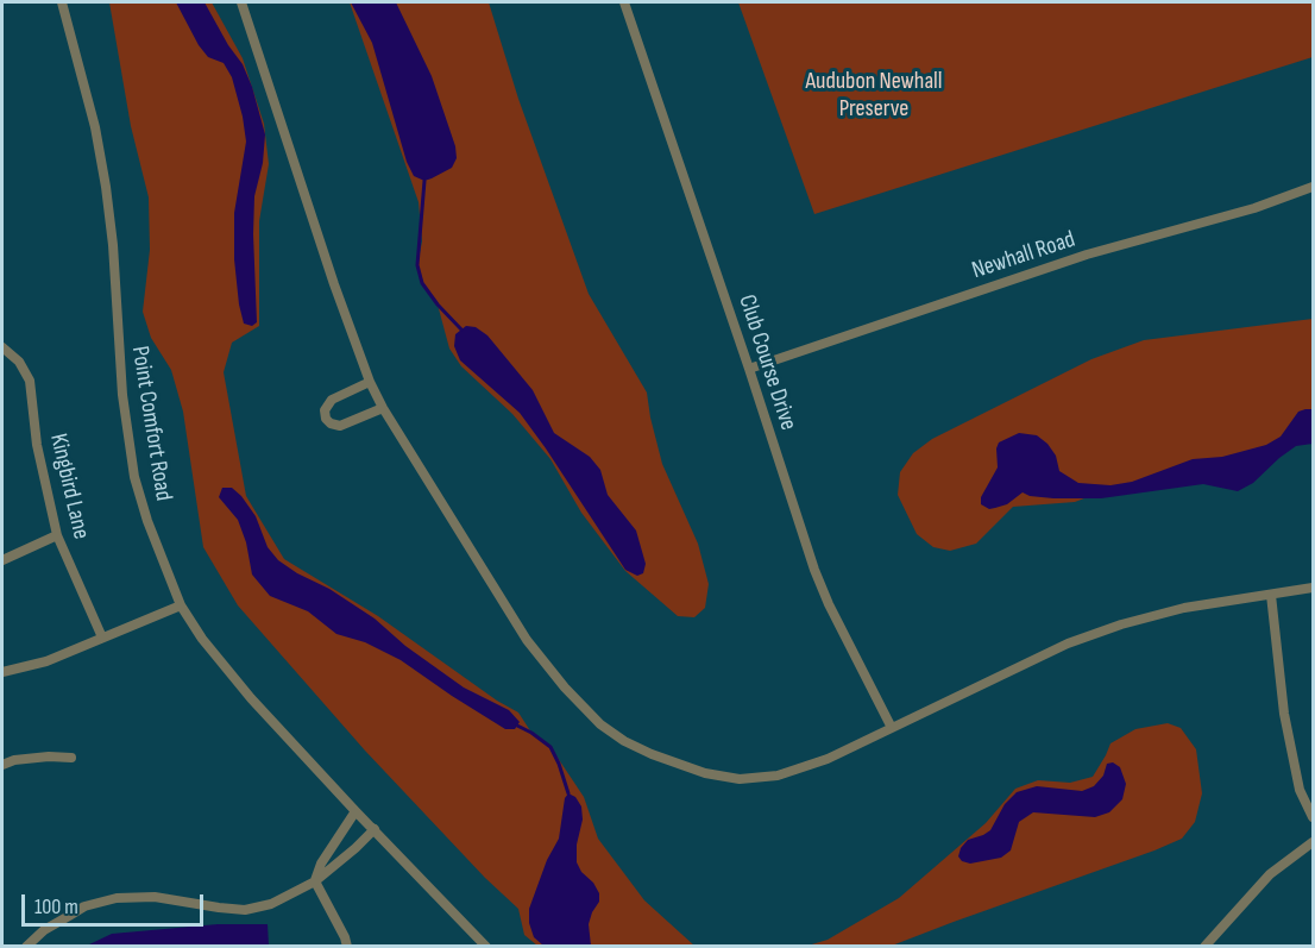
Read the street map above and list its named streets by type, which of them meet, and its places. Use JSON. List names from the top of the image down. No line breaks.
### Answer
{"streets":{"street":["Newhall Road","Club Course Drive","Point Comfort Road","Kingbird Lane"]},"crossings":[["Newhall Road","Club Course Drive"]],"parks":["Audubon Newhall Preserve"],"scale_bar":"100 m"}
